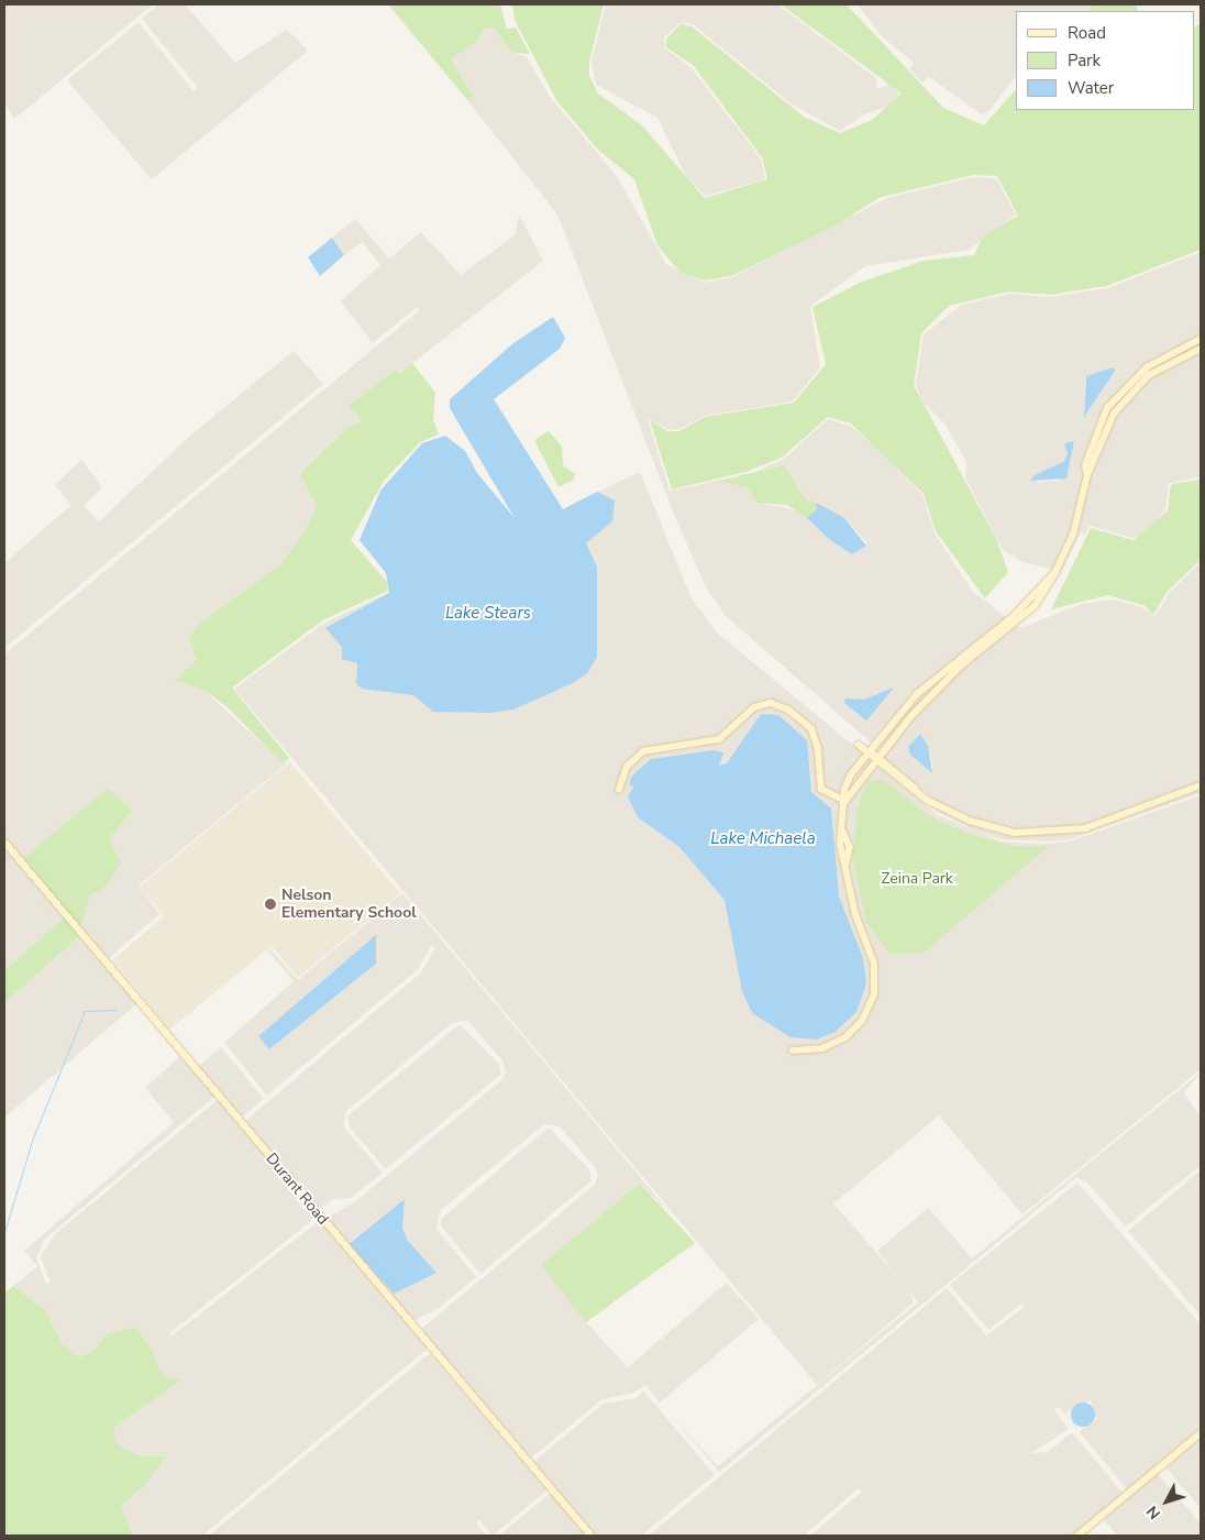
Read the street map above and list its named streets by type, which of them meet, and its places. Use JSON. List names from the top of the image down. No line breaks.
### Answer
{"streets":{"street":["Durant Road"]},"water":["Lake Stears","Lake Michaela"],"parks":["Zeina Park"],"places":["Nelson Elementary School"],"legend":["Road","Park","Water"],"north":"bottom left"}
